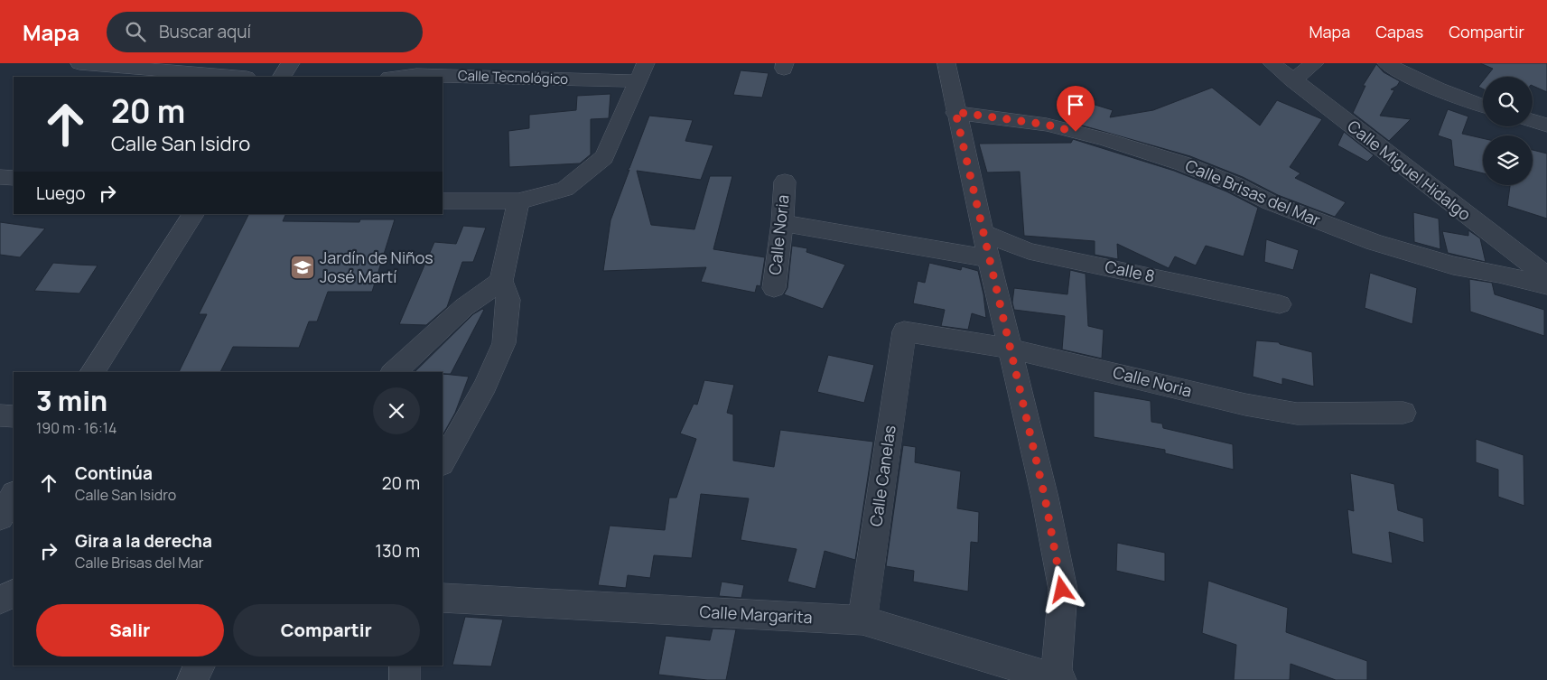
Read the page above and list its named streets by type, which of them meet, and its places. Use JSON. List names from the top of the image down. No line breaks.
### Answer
{"streets":{"street":["Calle Tecnológico","Calle Miguel Hidalgo","Calle Brisas del Mar","Calle Noria","Calle 8","Calle Canelas","Calle Margarita"]},"crossings":[["Calle Noria","Calle Canelas"],["Calle Canelas","Calle Margarita"]],"places":{"school or university":["Jardín de Niños José Martí"]},"page":{"header":"Mapa","search":"Buscar aquí","nav":["Mapa","Capas","Compartir"],"turn":["20 m","Calle San Isidro"],"then":"Luego","heading":["3 min","190 m · 16:14"],"list":[{"name":"Continúa","note":"Calle San Isidro","value":"20 m"},{"name":"Gira a la derecha","note":"Calle Brisas del Mar","value":"130 m"}],"buttons":["Salir","Compartir"]}}
